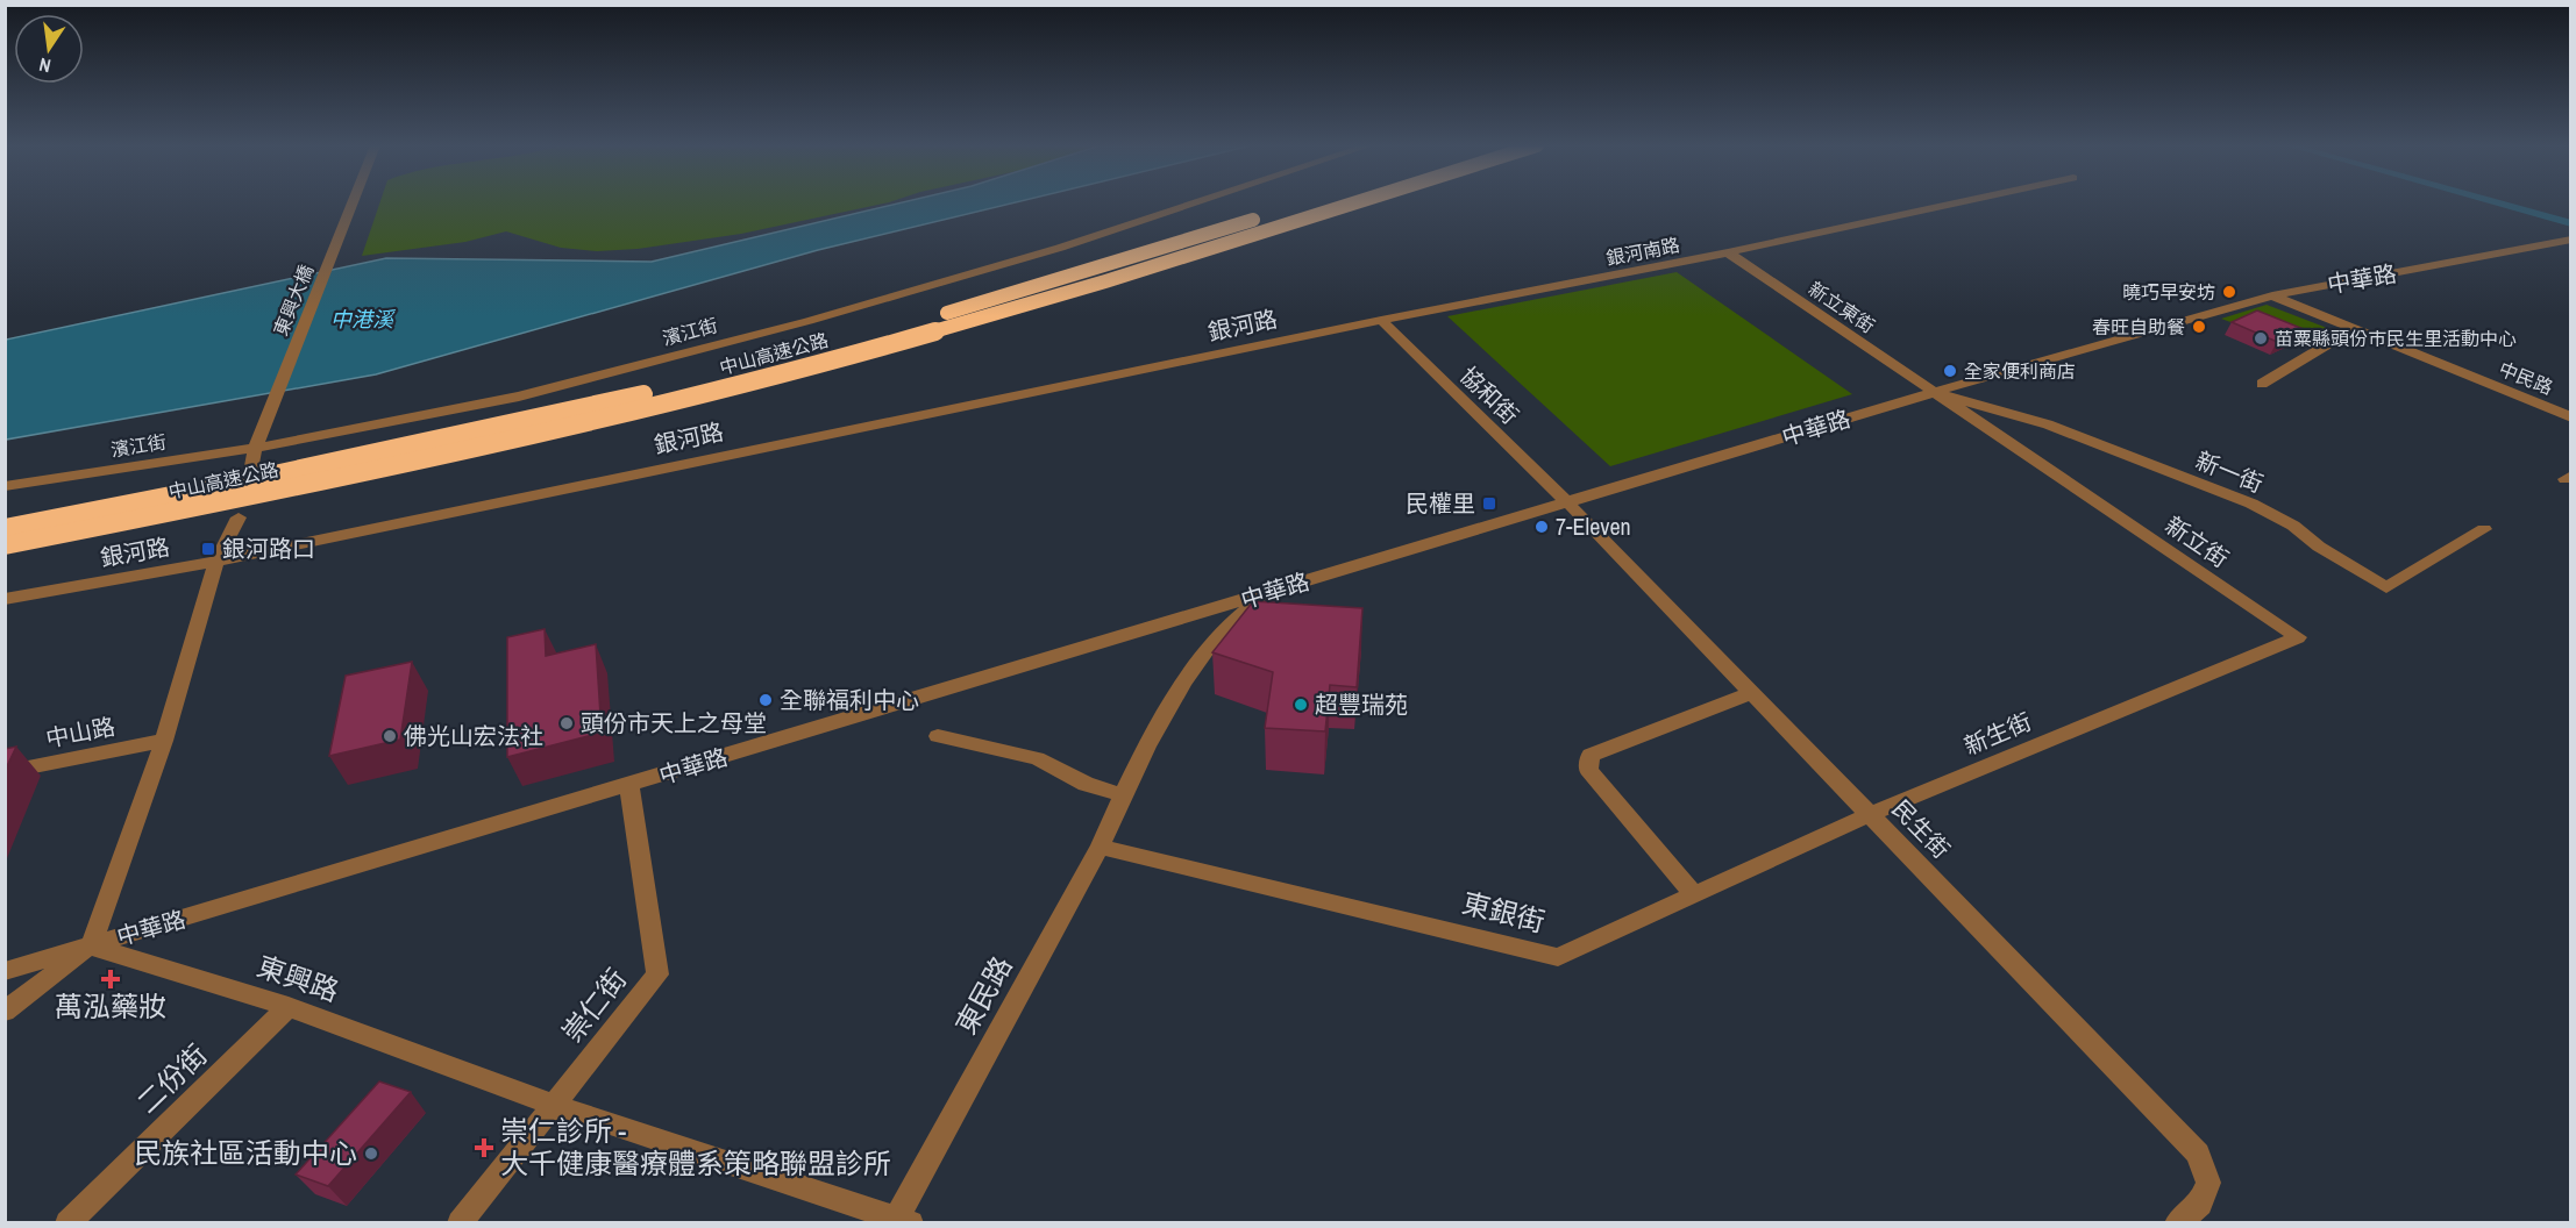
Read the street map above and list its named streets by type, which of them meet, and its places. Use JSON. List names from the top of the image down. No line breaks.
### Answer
{"streets":{"highway":["中山高速公路"],"street":["銀河南路","中華路","東興大橋","新立東街","銀河路","濱江街","中民路","協和街","新一街","新立街","中山路","新生街","民生街","東銀街","東興路","東民路","崇仁街","二份街"]},"crossings":[["銀河南路","新立東街"],["銀河南路","銀河路"],["銀河南路","協和街"],["中華路","新立東街"],["中華路","中民路"],["中華路","協和街"],["中華路","新一街"],["中華路","新立街"],["中華路","民生街"],["中華路","東興路"],["中華路","東民路"],["中華路","崇仁街"],["東興大橋","濱江街"],["新立東街","新一街"],["新立東街","新立街"],["銀河路","協和街"],["協和街","民生街"],["新一街","新立街"],["新立街","新生街"],["新生街","民生街"],["新生街","東銀街"],["民生街","東銀街"],["東銀街","東民路"],["東興路","東民路"],["東興路","崇仁街"],["東興路","二份街"]],"water":["中港溪"],"places":{"other":["曉巧早安坊","春旺自助餐","苗粟縣頭份巿民生里活動中心","全家便利商店","7-Eleven","全聯福利中心","超豐瑞苑","頭份市天上之母堂","佛光山宏法社","民族社區活動中心"],"transit":["民權里","銀河路口"],"health":["萬泓藥妝","崇仁診所 - 大千健康醫療體系策略聯盟診所"]},"north":"bottom"}
